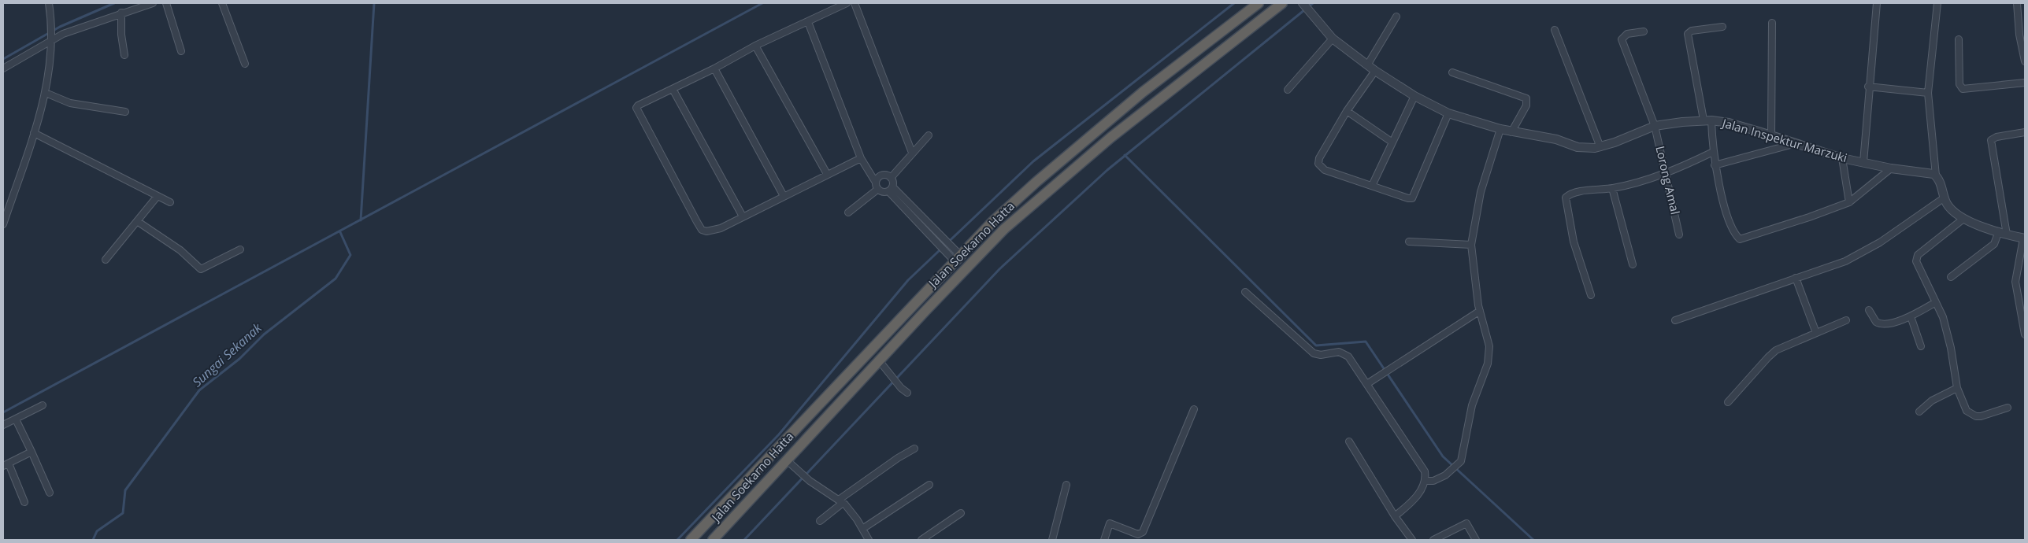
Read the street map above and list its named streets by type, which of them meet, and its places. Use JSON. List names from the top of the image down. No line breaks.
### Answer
{"streets":{"highway":["Jalan Soekarno Hatta"],"street":["Jalan Inspektur Marzuki","Lorong Amal"]},"crossings":[["Jalan Inspektur Marzuki","Lorong Amal"]],"water":["Sungai Sekanak"]}
